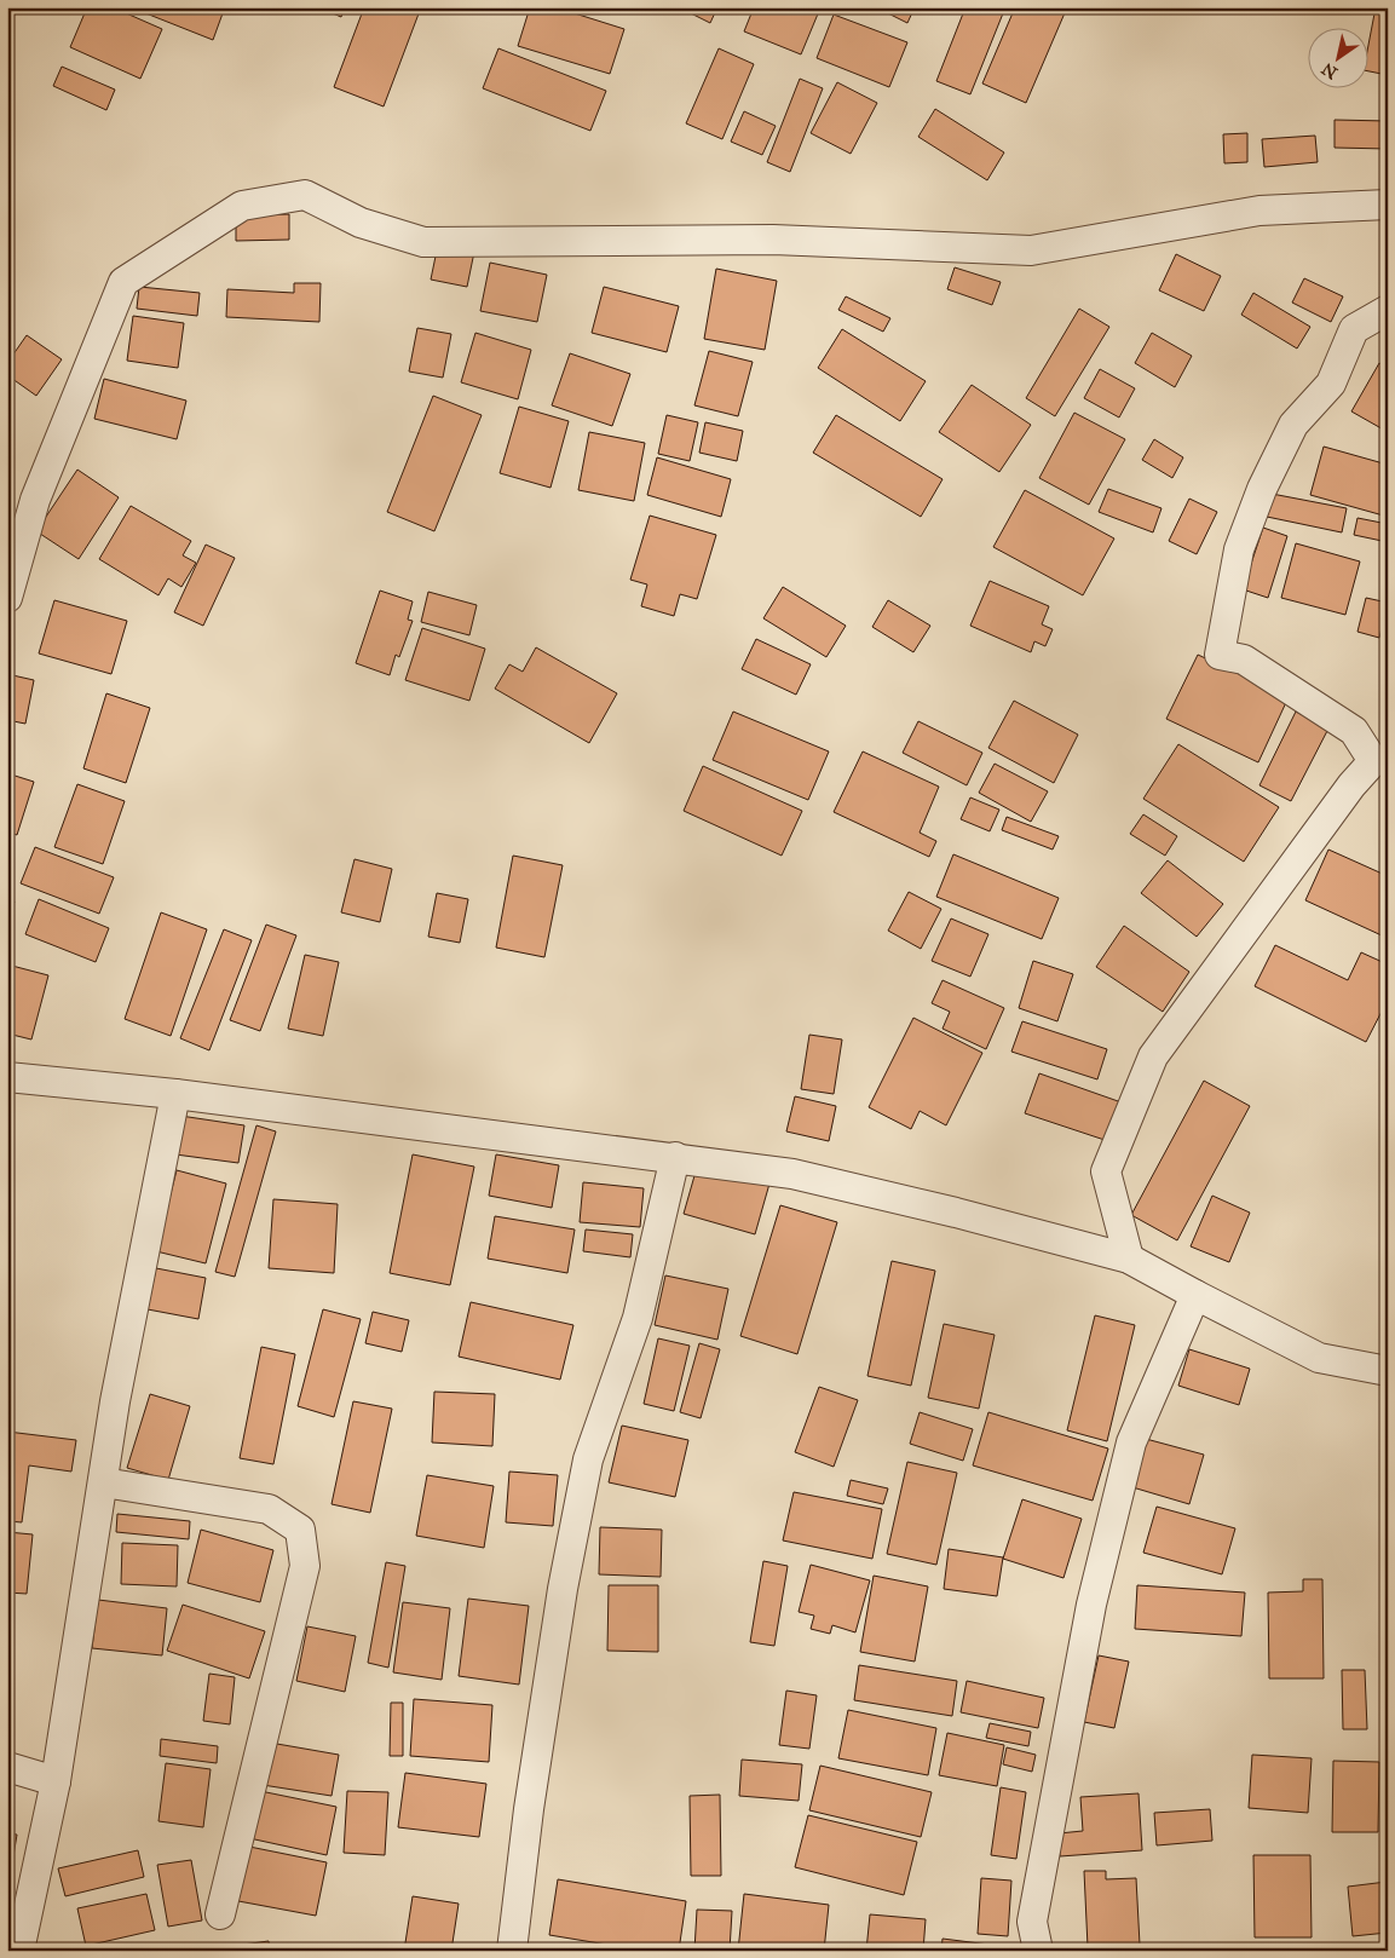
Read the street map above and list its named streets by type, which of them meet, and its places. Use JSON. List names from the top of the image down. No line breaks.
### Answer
{"north":"bottom left"}
